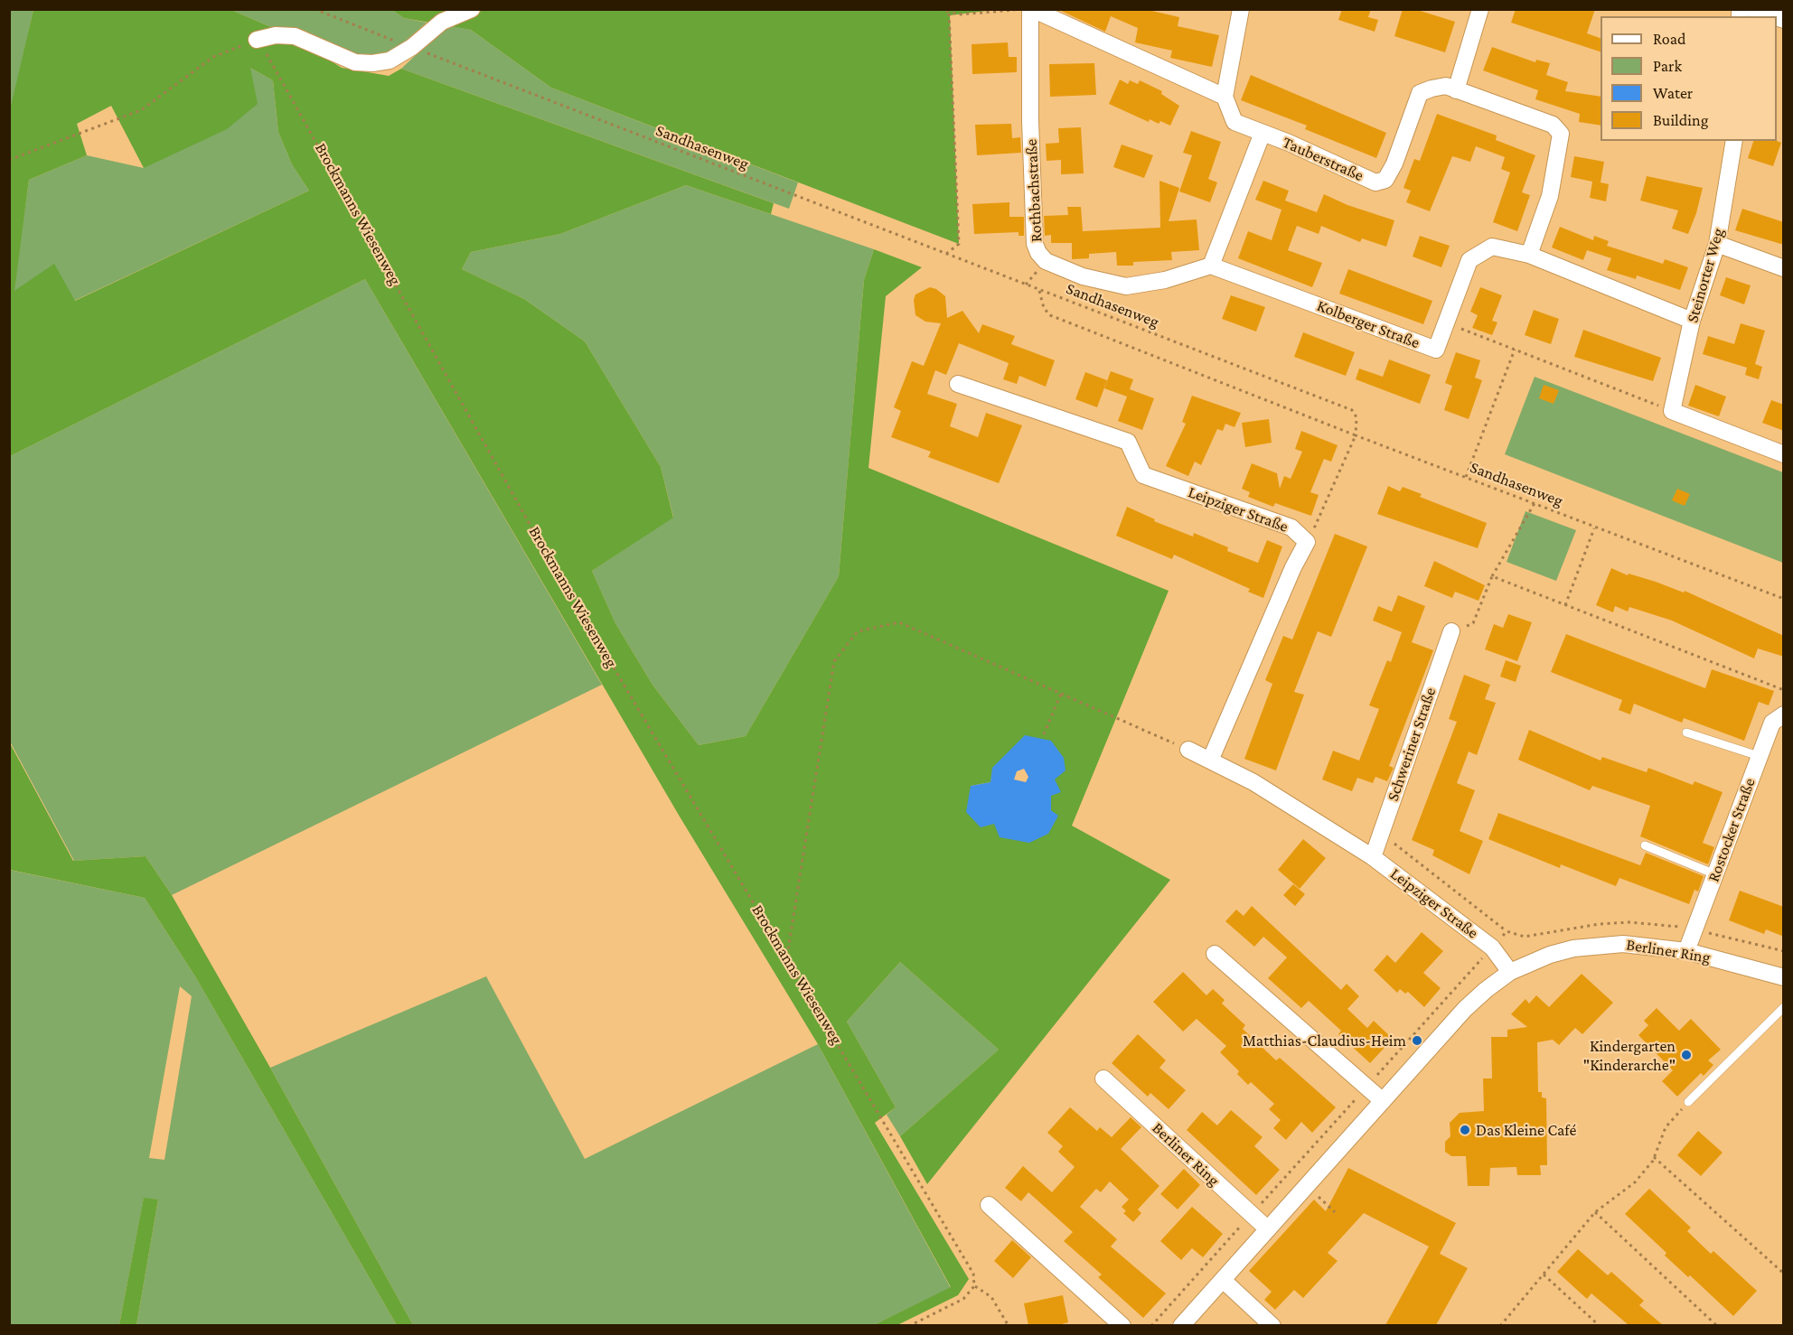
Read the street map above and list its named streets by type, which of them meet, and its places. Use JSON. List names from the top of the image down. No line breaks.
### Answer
{"streets":{"street":["Tauberstraße","Rothbachstraße","Steinorter Weg","Kolberger Straße","Leipziger Straße","Schweriner Straße","Rostocker Straße","Berliner Ring"],"path":["Sandhasenweg","Brockmanns Wiesenweg"]},"crossings":[["Tauberstraße","Rothbachstraße"],["Tauberstraße","Kolberger Straße"],["Rothbachstraße","Kolberger Straße"],["Steinorter Weg","Kolberger Straße"],["Leipziger Straße","Schweriner Straße"],["Leipziger Straße","Berliner Ring"],["Rostocker Straße","Berliner Ring"]],"places":["Matthias-Claudius-Heim","Kindergarten \"Kinderarche\"","Das Kleine Café"],"legend":["Road","Park","Water","Building"]}
